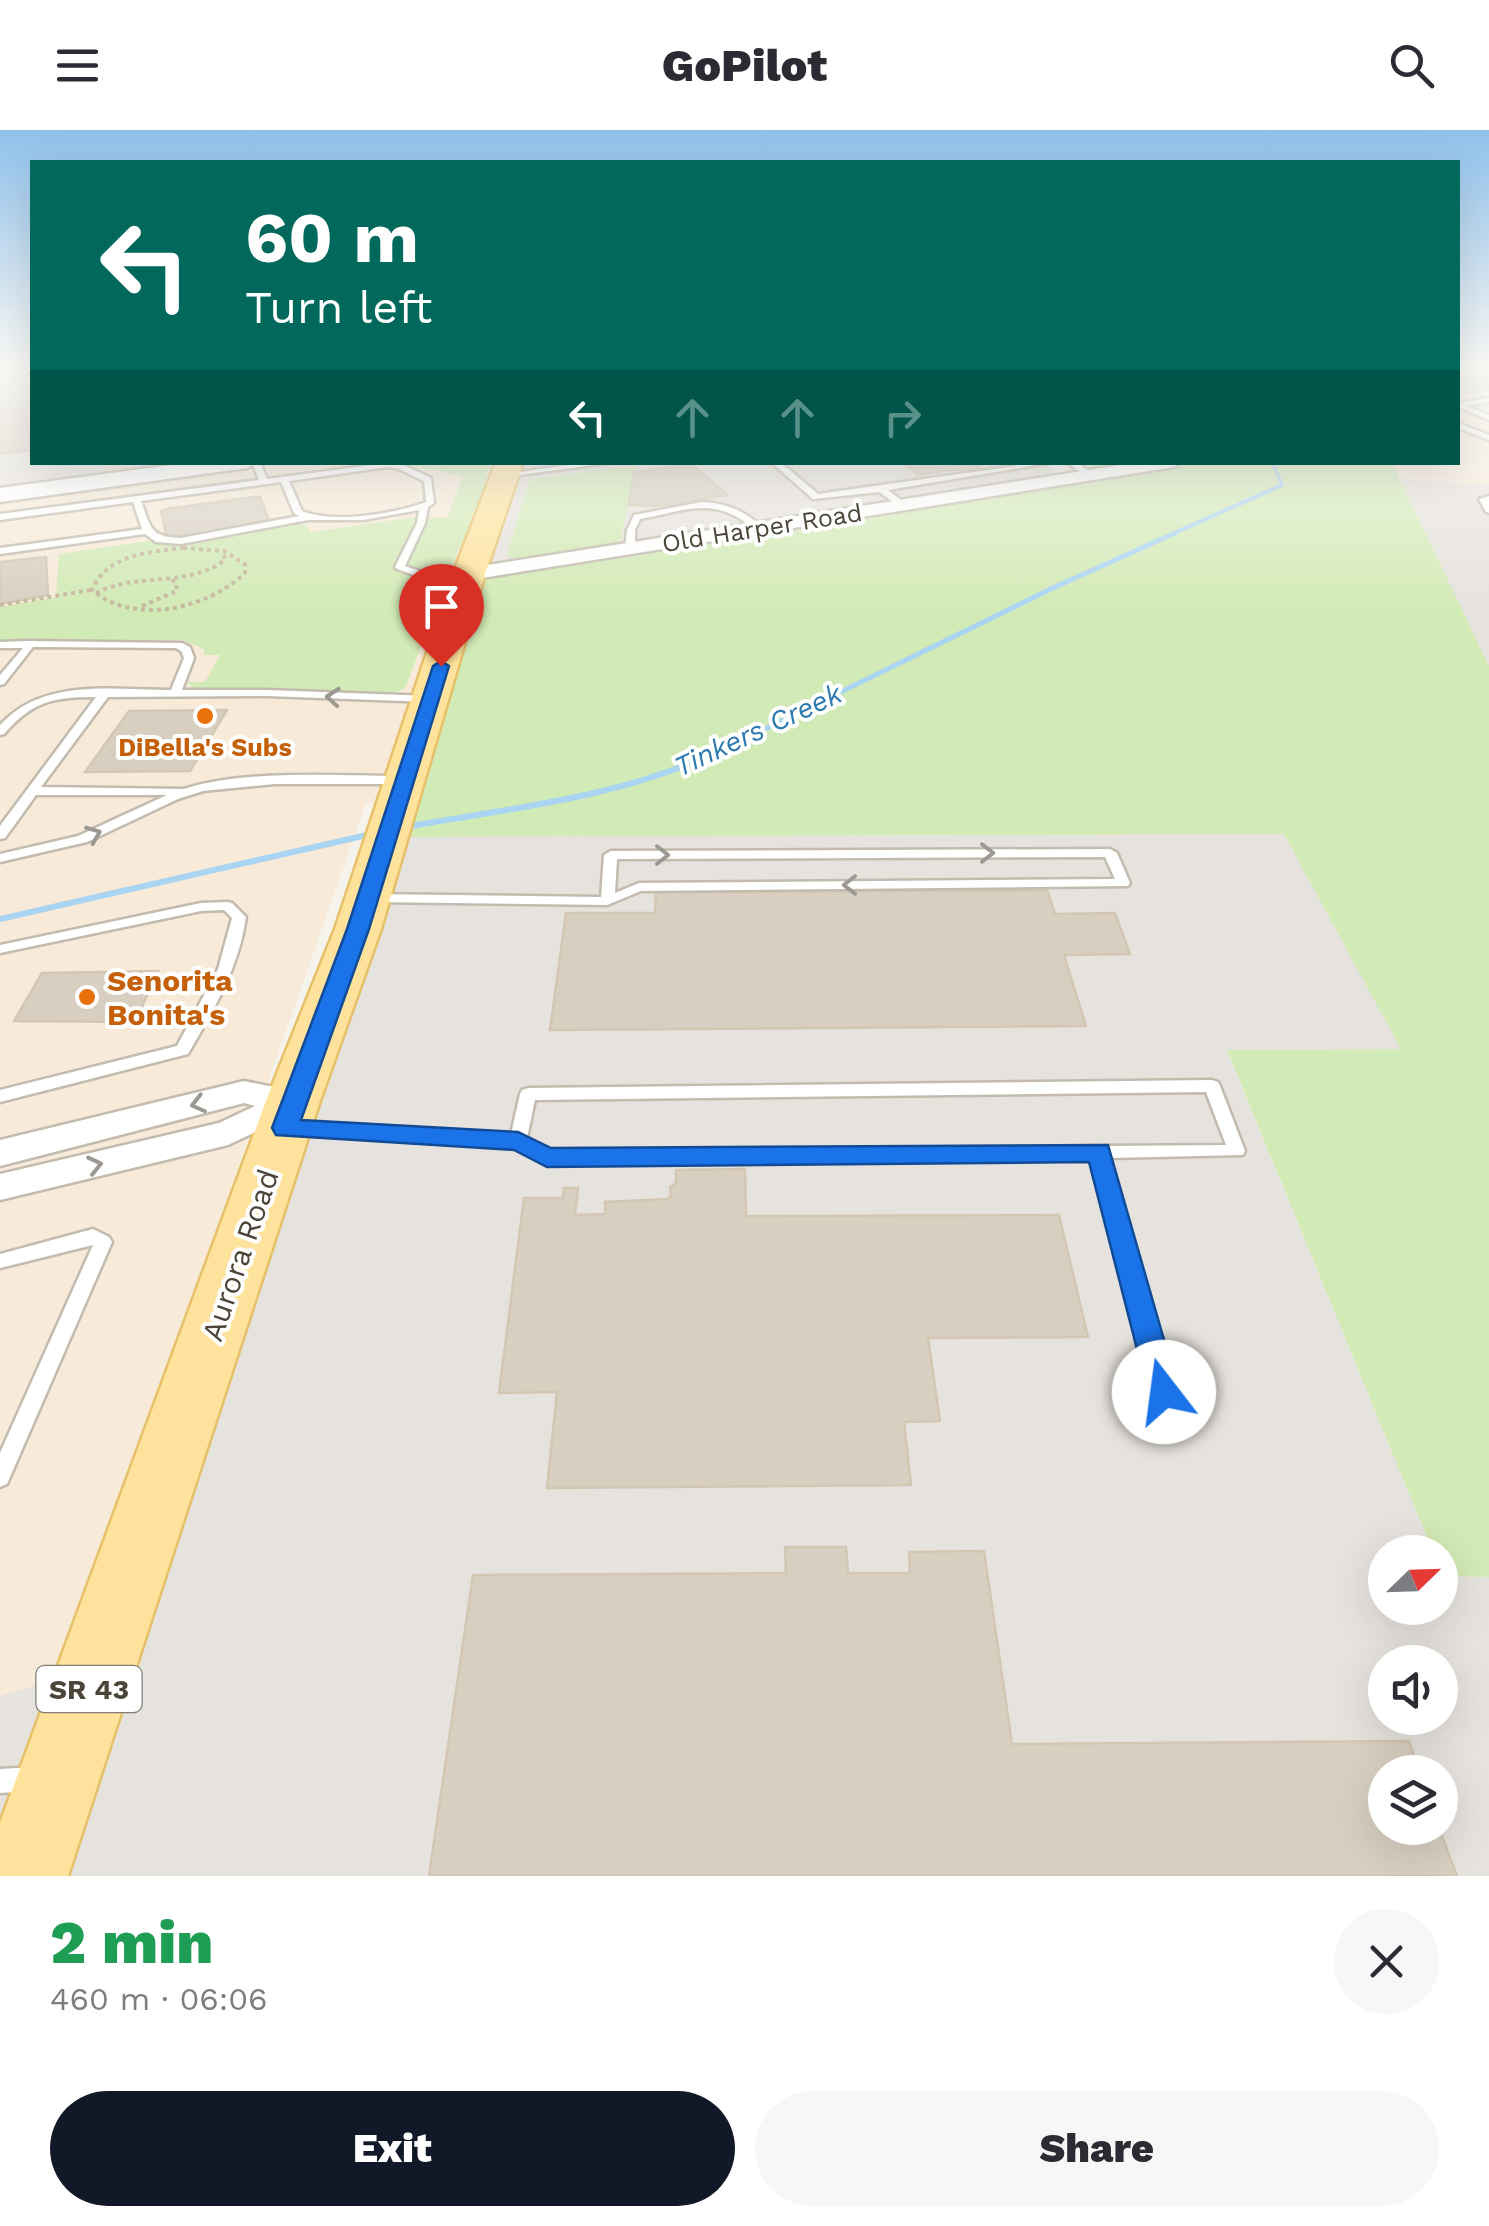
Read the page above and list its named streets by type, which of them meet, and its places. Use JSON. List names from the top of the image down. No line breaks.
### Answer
{"streets":{"main road":["Aurora Road","SR 43"],"street":["Old Harper Road"]},"crossings":[["Old Harper Road","Aurora Road"]],"water":["Tinkers Creek"],"places":["DiBella's Subs","Senorita Bonita's"],"north":"top right","page":{"header":"GoPilot","turn":["60 m","Turn left"],"heading":["2 min","460 m · 06:06"],"buttons":["Exit","Share"]}}
